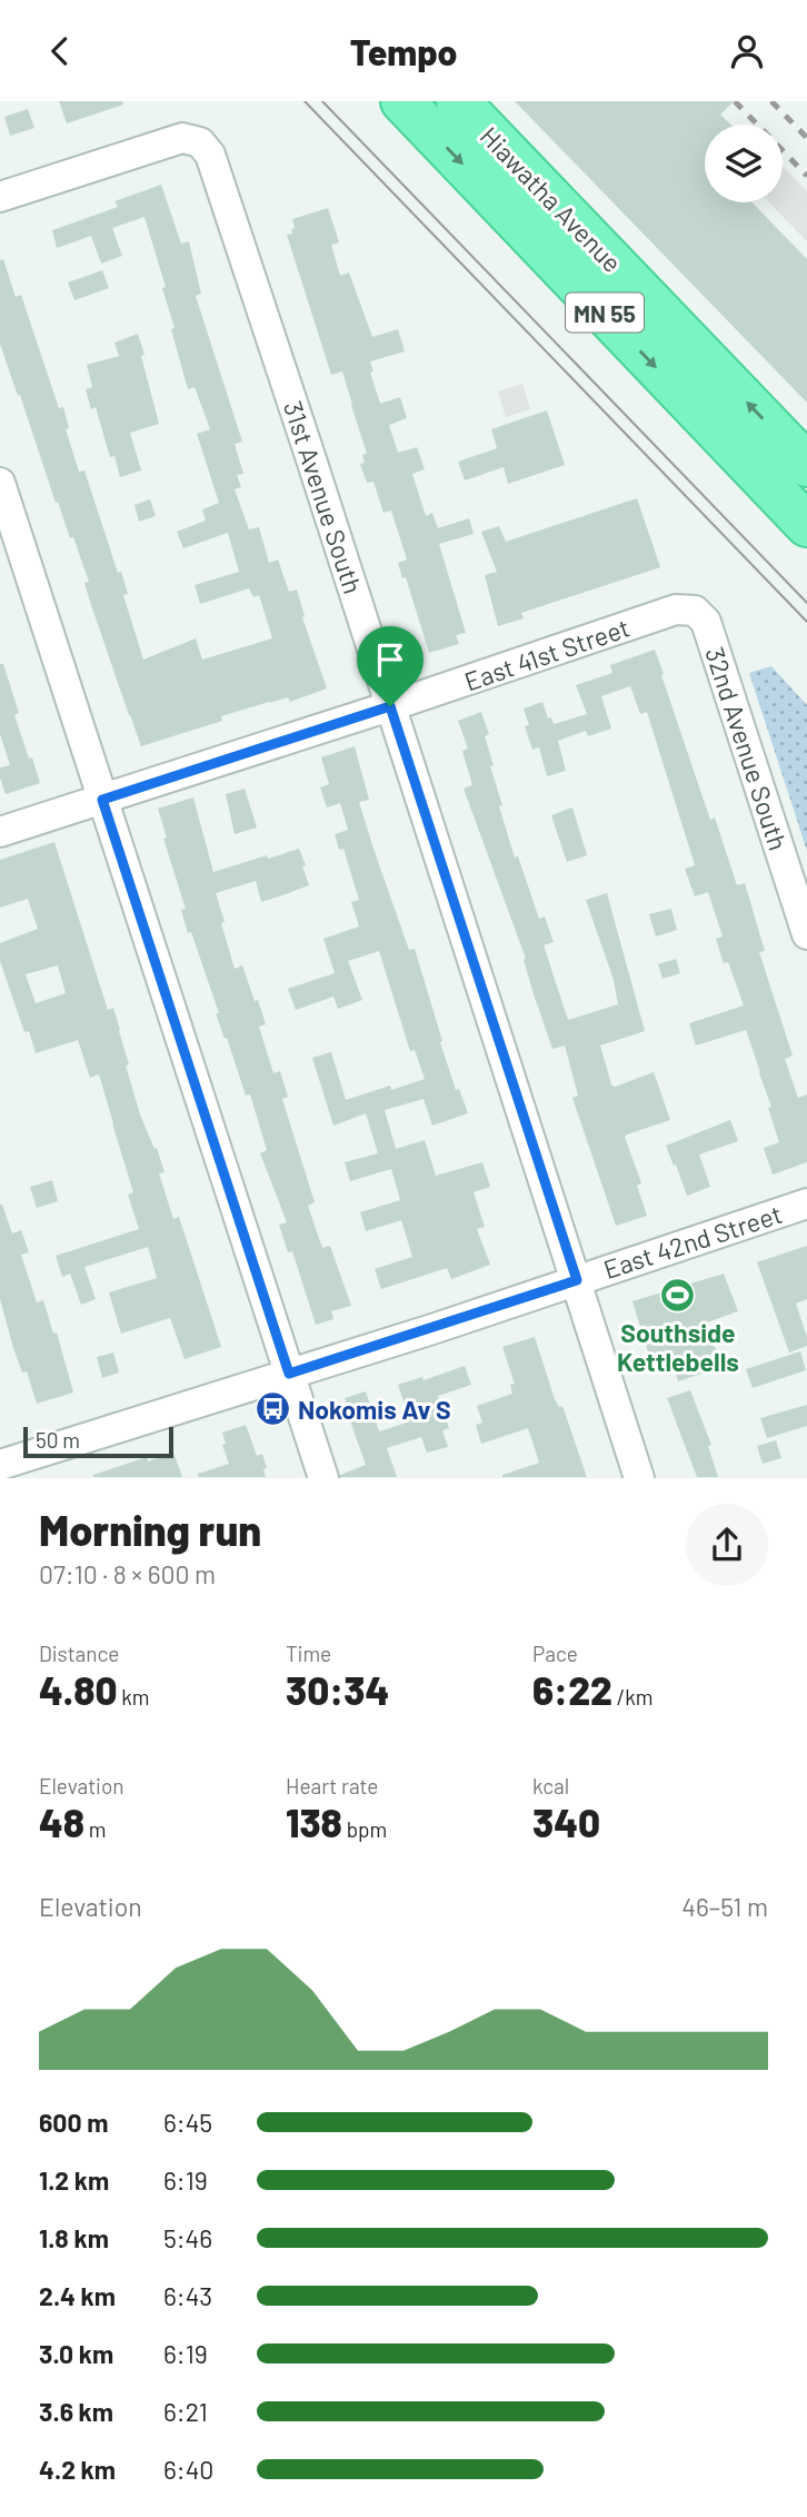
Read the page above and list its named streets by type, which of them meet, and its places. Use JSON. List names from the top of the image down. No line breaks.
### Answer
{"streets":{"highway":["Hiawatha Avenue","MN 55"],"street":["31st Avenue South","East 41st Street","32nd Avenue South","East 42nd Street"]},"crossings":[["31st Avenue South","East 41st Street"],["31st Avenue South","East 42nd Street"],["East 41st Street","32nd Avenue South"]],"places":{"sports":["Southside Kettlebells"],"bus stop":["Nokomis Av S"]},"scale_bar":"50 m","page":{"header":"Tempo","scale":"50 m","heading":["Morning run","07:10 · 8 × 600 m"],"stats":[["Distance","4.80 km"],["Time","30:34"],["Pace","6:22 /km"],["Elevation","48 m"],["Heart rate","138 bpm"],["kcal","340"]],"chart":["Elevation","46–51 m"],"list":[{"name":"600 m","note":"6:45"},{"name":"1.2 km","note":"6:19"},{"name":"1.8 km","note":"5:46"},{"name":"2.4 km","note":"6:43"},{"name":"3.0 km","note":"6:19"},{"name":"3.6 km","note":"6:21"},{"name":"4.2 km","note":"6:40"}]}}
